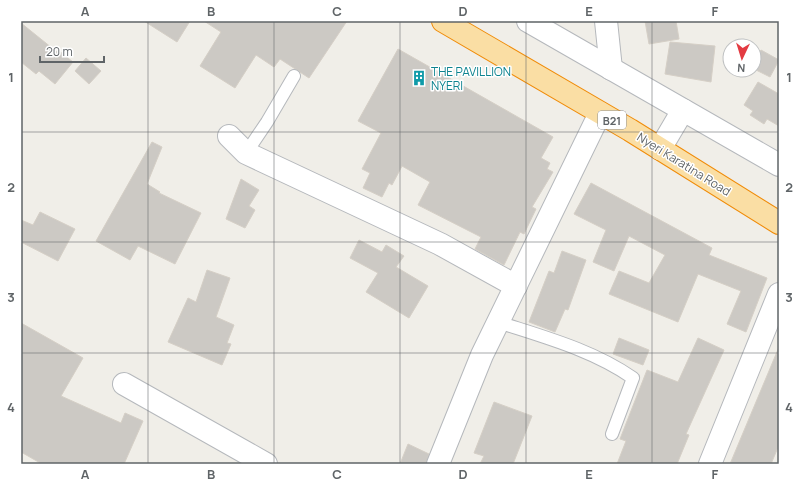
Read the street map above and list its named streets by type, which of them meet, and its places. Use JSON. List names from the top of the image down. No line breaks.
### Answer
{"streets":{"highway":["B21","Nyeri Karatina Road"]},"places":{"building":["THE PAVILLION NYERI"]},"scale_bar":"20 m","north":"bottom","grid":{"columns":["A","B","C","D","E","F"],"rows":["1","2","3","4"]}}
